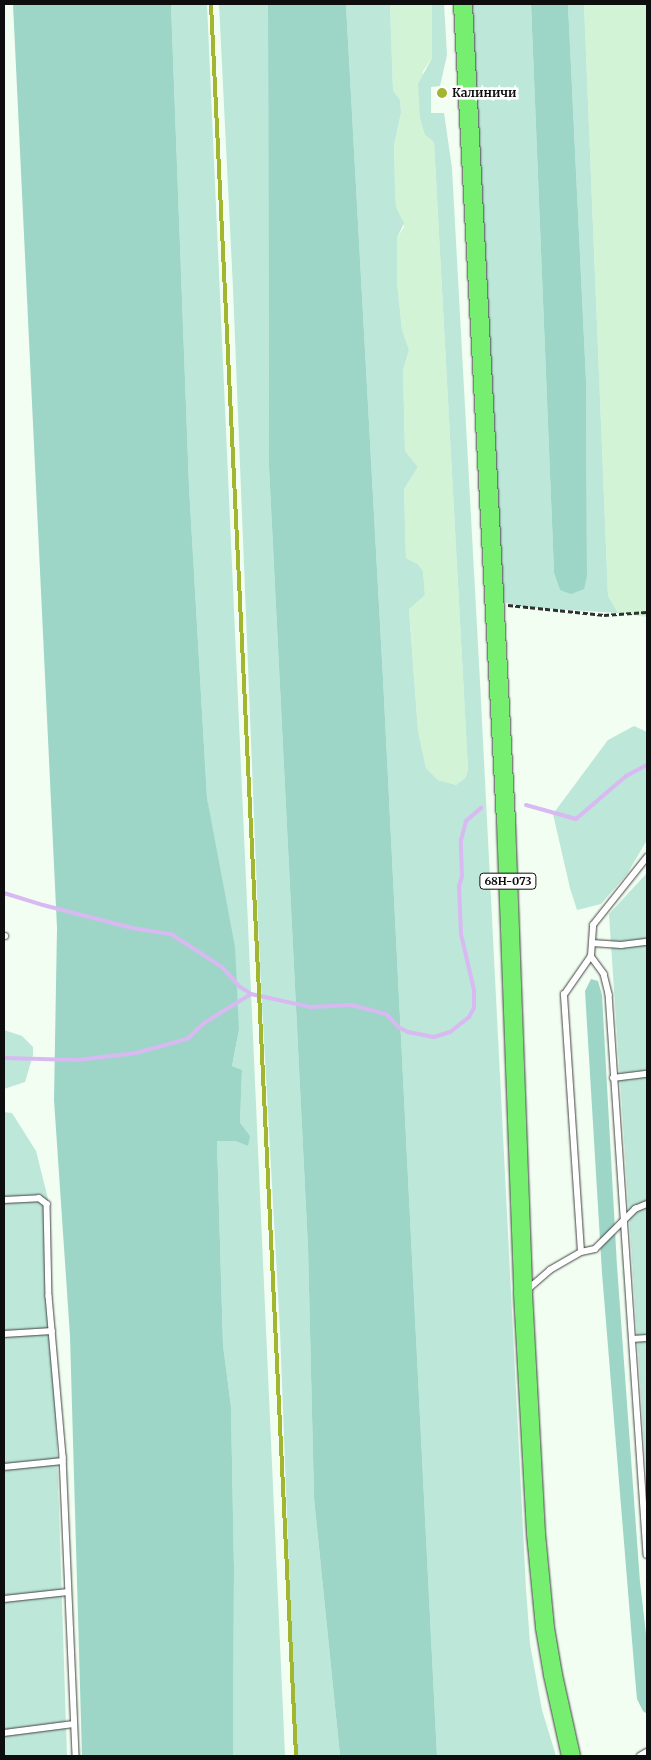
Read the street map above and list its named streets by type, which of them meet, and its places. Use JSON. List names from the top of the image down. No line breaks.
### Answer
{"streets":{"main road":["68Н-073"]},"places":["Калиничи"]}
